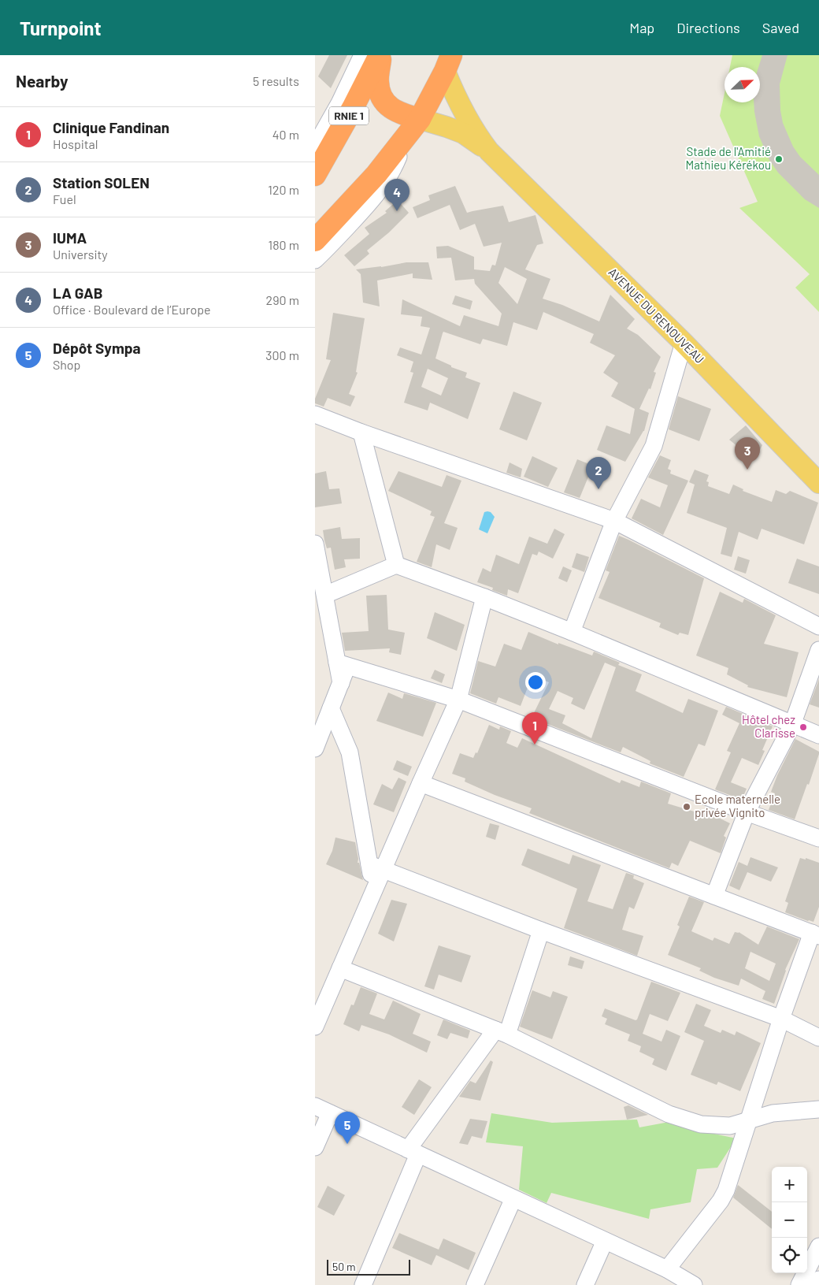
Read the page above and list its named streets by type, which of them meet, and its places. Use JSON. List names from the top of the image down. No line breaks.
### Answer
{"streets":{"highway":["RNIE 1"],"main road":["AVENUE DU RENOUVEAU"]},"places":["Stade de l'Amitié Mathieu Kérékou","Hôtel chez Clarisse","Ecole maternelle privée Vignito"],"scale_bar":"50 m","north":"top right","page":{"header":"Turnpoint","nav":["Map","Directions","Saved"],"heading":["Nearby","5 results"],"list":[{"mark":"1","name":"Clinique Fandinan","note":"Hospital","value":"40 m"},{"mark":"2","name":"Station SOLEN","note":"Fuel","value":"120 m"},{"mark":"3","name":"IUMA","note":"University","value":"180 m"},{"mark":"4","name":"LA GAB","note":"Office · Boulevard de l’Europe","value":"290 m"},{"mark":"5","name":"Dépôt Sympa","note":"Shop","value":"300 m"}],"pins":["4","3","2","1","5"],"map_buttons":["+","−"],"scale":"50 m"}}
